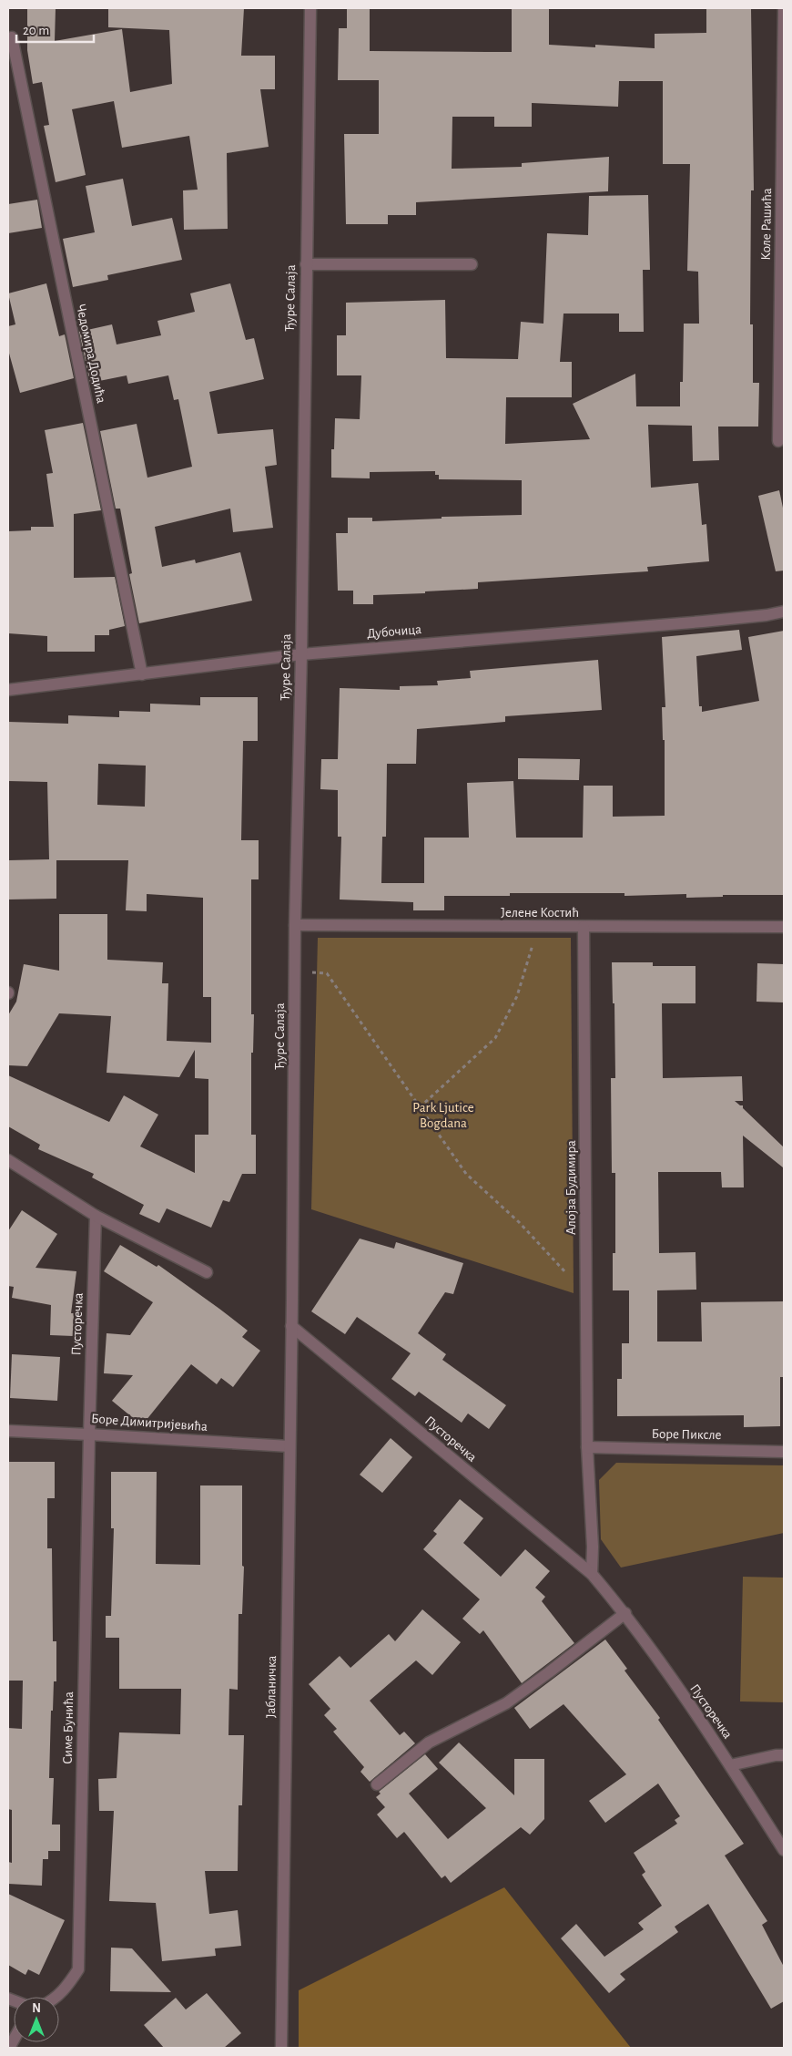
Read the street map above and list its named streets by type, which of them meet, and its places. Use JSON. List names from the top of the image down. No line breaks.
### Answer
{"streets":{"street":["Коле Рашића","Ђуре Салаја","Чедомира Додића","Дубочица","Јелене Костић","Алојза Будимира","Пусторечка","Боре Димитријевића","Боре Пиксле","Јабланичка","Симе Бунића"]},"crossings":[["Ђуре Салаја","Дубочица"],["Ђуре Салаја","Јелене Костић"],["Ђуре Салаја","Пусторечка"],["Ђуре Салаја","Јабланичка"],["Чедомира Додића","Дубочица"],["Јелене Костић","Алојза Будимира"],["Алојза Будимира","Боре Пиксле"],["Пусторечка","Боре Димитријевића"],["Пусторечка","Јабланичка"],["Пусторечка","Симе Бунића"],["Боре Димитријевића","Јабланичка"],["Боре Димитријевића","Симе Бунића"]],"parks":["Park Ljutice Bogdana"],"scale_bar":"20 m","north":"top"}
